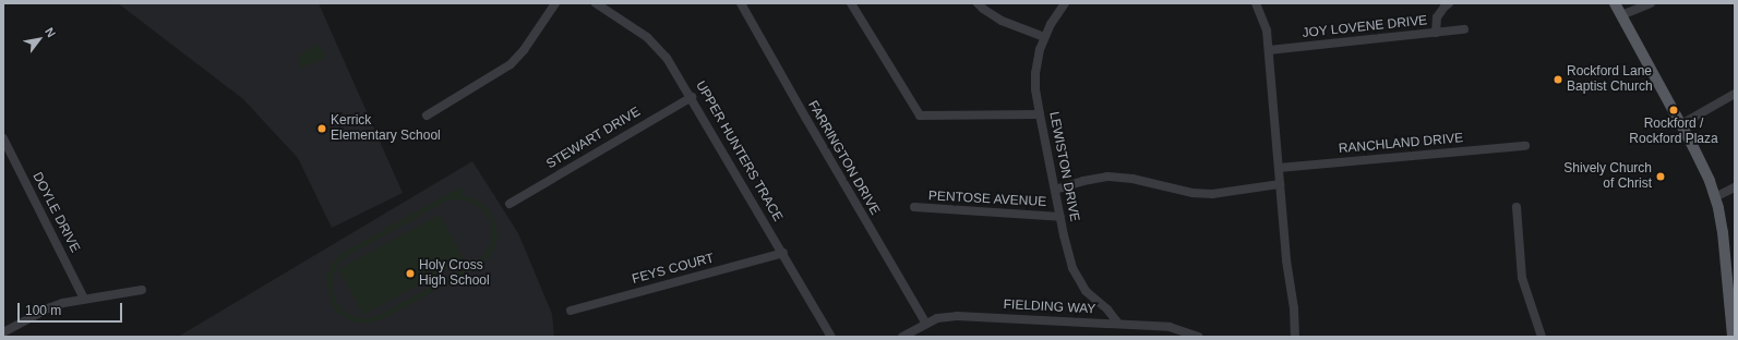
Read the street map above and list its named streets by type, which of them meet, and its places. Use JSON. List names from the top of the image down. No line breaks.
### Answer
{"streets":{"street":["JOY LOVENE DRIVE","STEWART DRIVE","RANCHLAND DRIVE","UPPER HUNTERS TRACE","FARRINGTON DRIVE","LEWISTON DRIVE","PENTOSE AVENUE","DOYLE DRIVE","FEYS COURT","FIELDING WAY"]},"crossings":[["STEWART DRIVE","UPPER HUNTERS TRACE"],["UPPER HUNTERS TRACE","FEYS COURT"],["FARRINGTON DRIVE","FIELDING WAY"],["LEWISTON DRIVE","PENTOSE AVENUE"],["LEWISTON DRIVE","FIELDING WAY"]],"places":["Rockford Lane Baptist Church","Rockford / Rockford Plaza","Kerrick Elementary School","Shively Church of Christ","Holy Cross High School"],"scale_bar":"100 m","north":"top right"}
